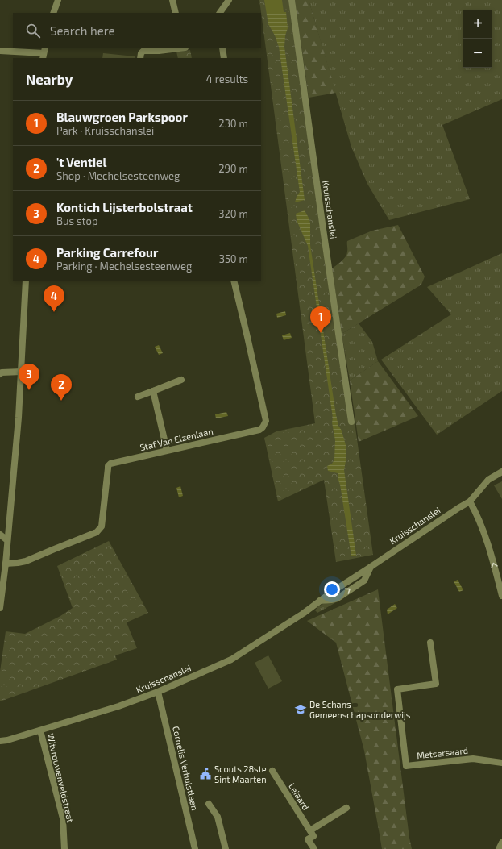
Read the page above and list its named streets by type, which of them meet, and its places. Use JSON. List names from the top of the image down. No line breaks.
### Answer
{"streets":{"street":["Kruisschanslei","Staf Van Elzenlaan","Metsersaard","Cornelis Verhulstlaan","Witvrouwenveldstraat","Leiaard"]},"crossings":[["Kruisschanslei","Cornelis Verhulstlaan"],["Kruisschanslei","Witvrouwenveldstraat"]],"places":{"school or university":["De Schans - Gemeenschapsonderwijs"],"public building":["Scouts 28ste Sint Maarten"]},"page":{"map_buttons":["+","−"],"search":"Search here","heading":["Nearby","4 results"],"list":[{"mark":"1","name":"Blauwgroen Parkspoor","note":"Park · Kruisschanslei","value":"230 m"},{"mark":"2","name":"'t Ventiel","note":"Shop · Mechelsesteenweg","value":"290 m"},{"mark":"3","name":"Kontich Lijsterbolstraat","note":"Bus stop","value":"320 m"},{"mark":"4","name":"Parking Carrefour","note":"Parking · Mechelsesteenweg","value":"350 m"}],"pins":["4","1","3","2"]}}
